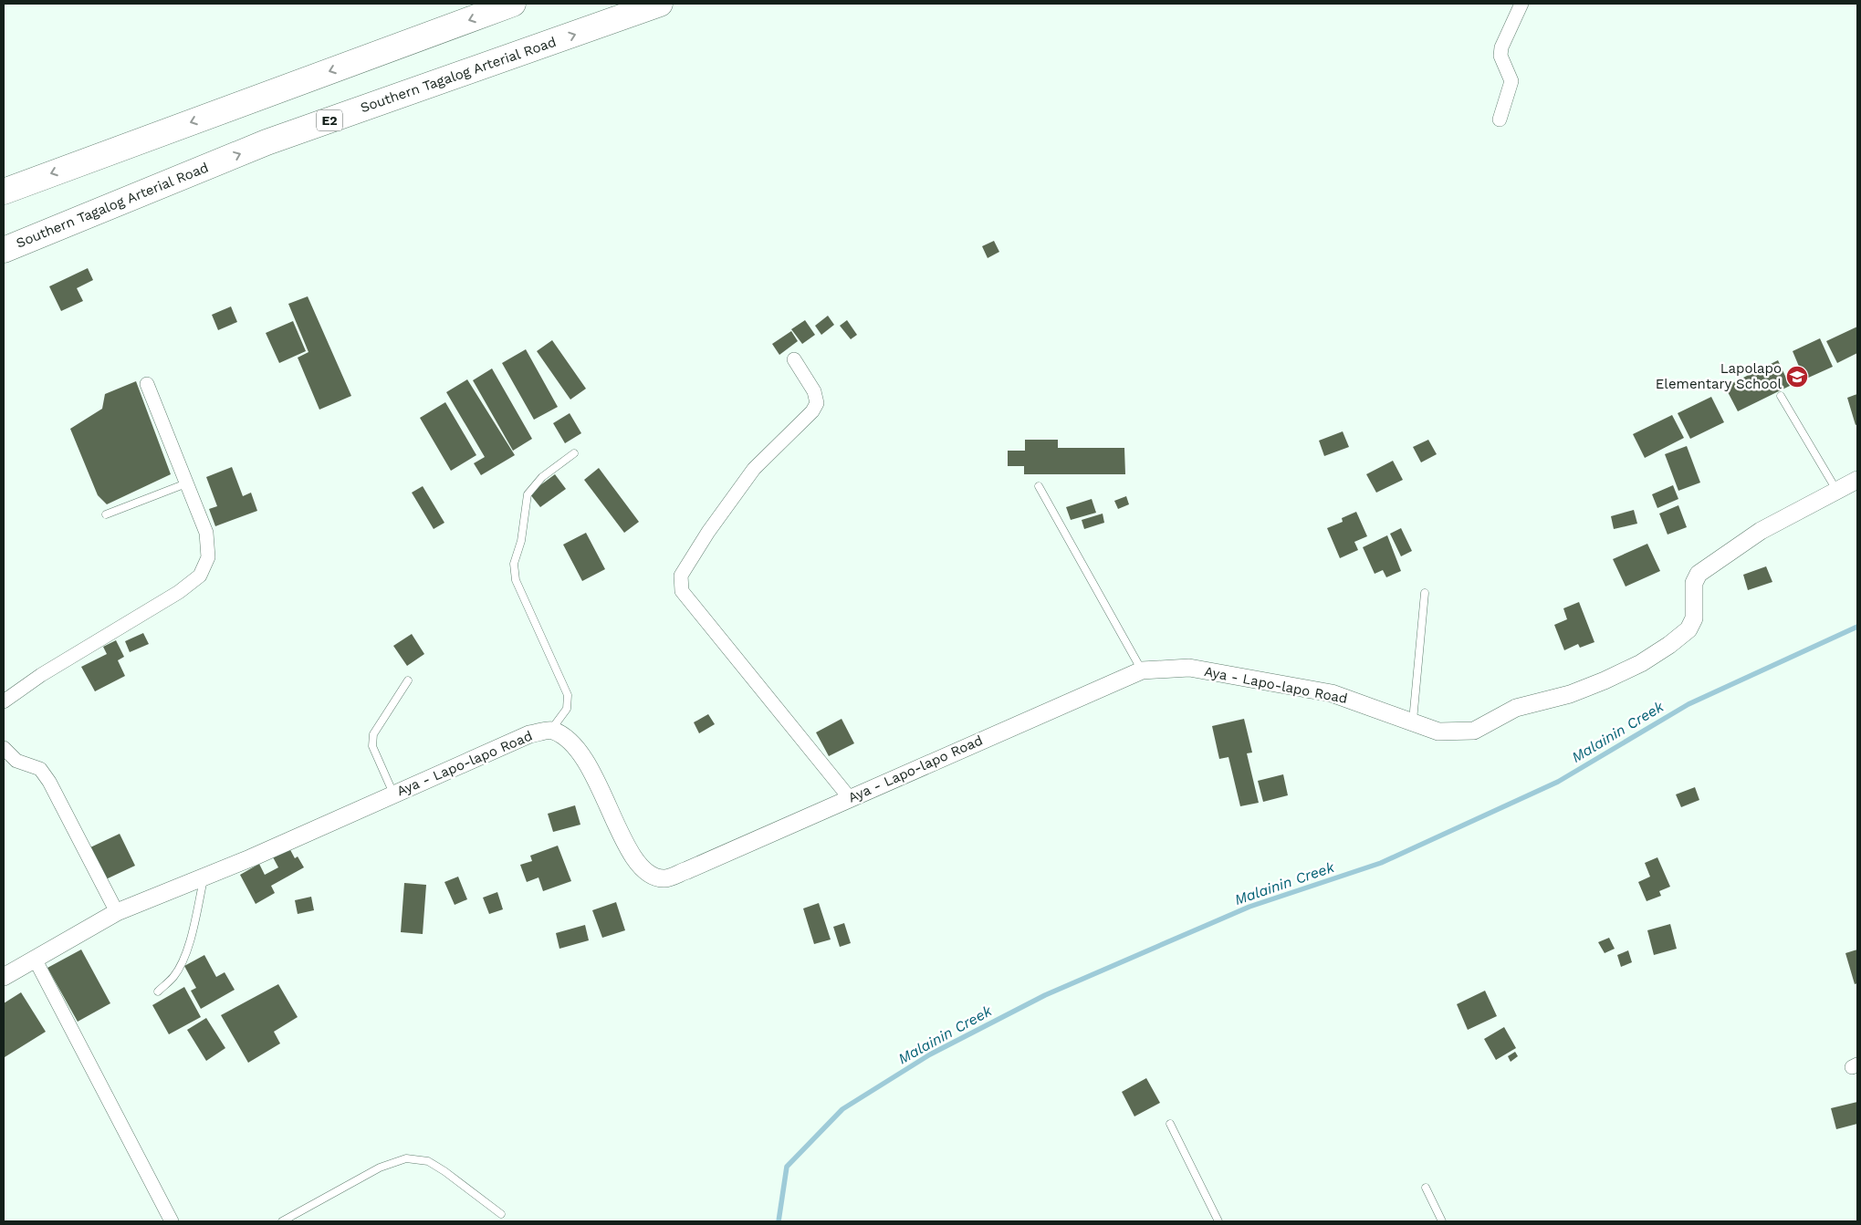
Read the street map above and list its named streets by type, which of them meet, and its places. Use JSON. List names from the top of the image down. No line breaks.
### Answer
{"streets":{"highway":["Southern Tagalog Arterial Road","E2"],"street":["Aya - Lapo-lapo Road"]},"water":["Malainin Creek"],"places":{"school or university":["Lapolapo Elementary School"]}}
